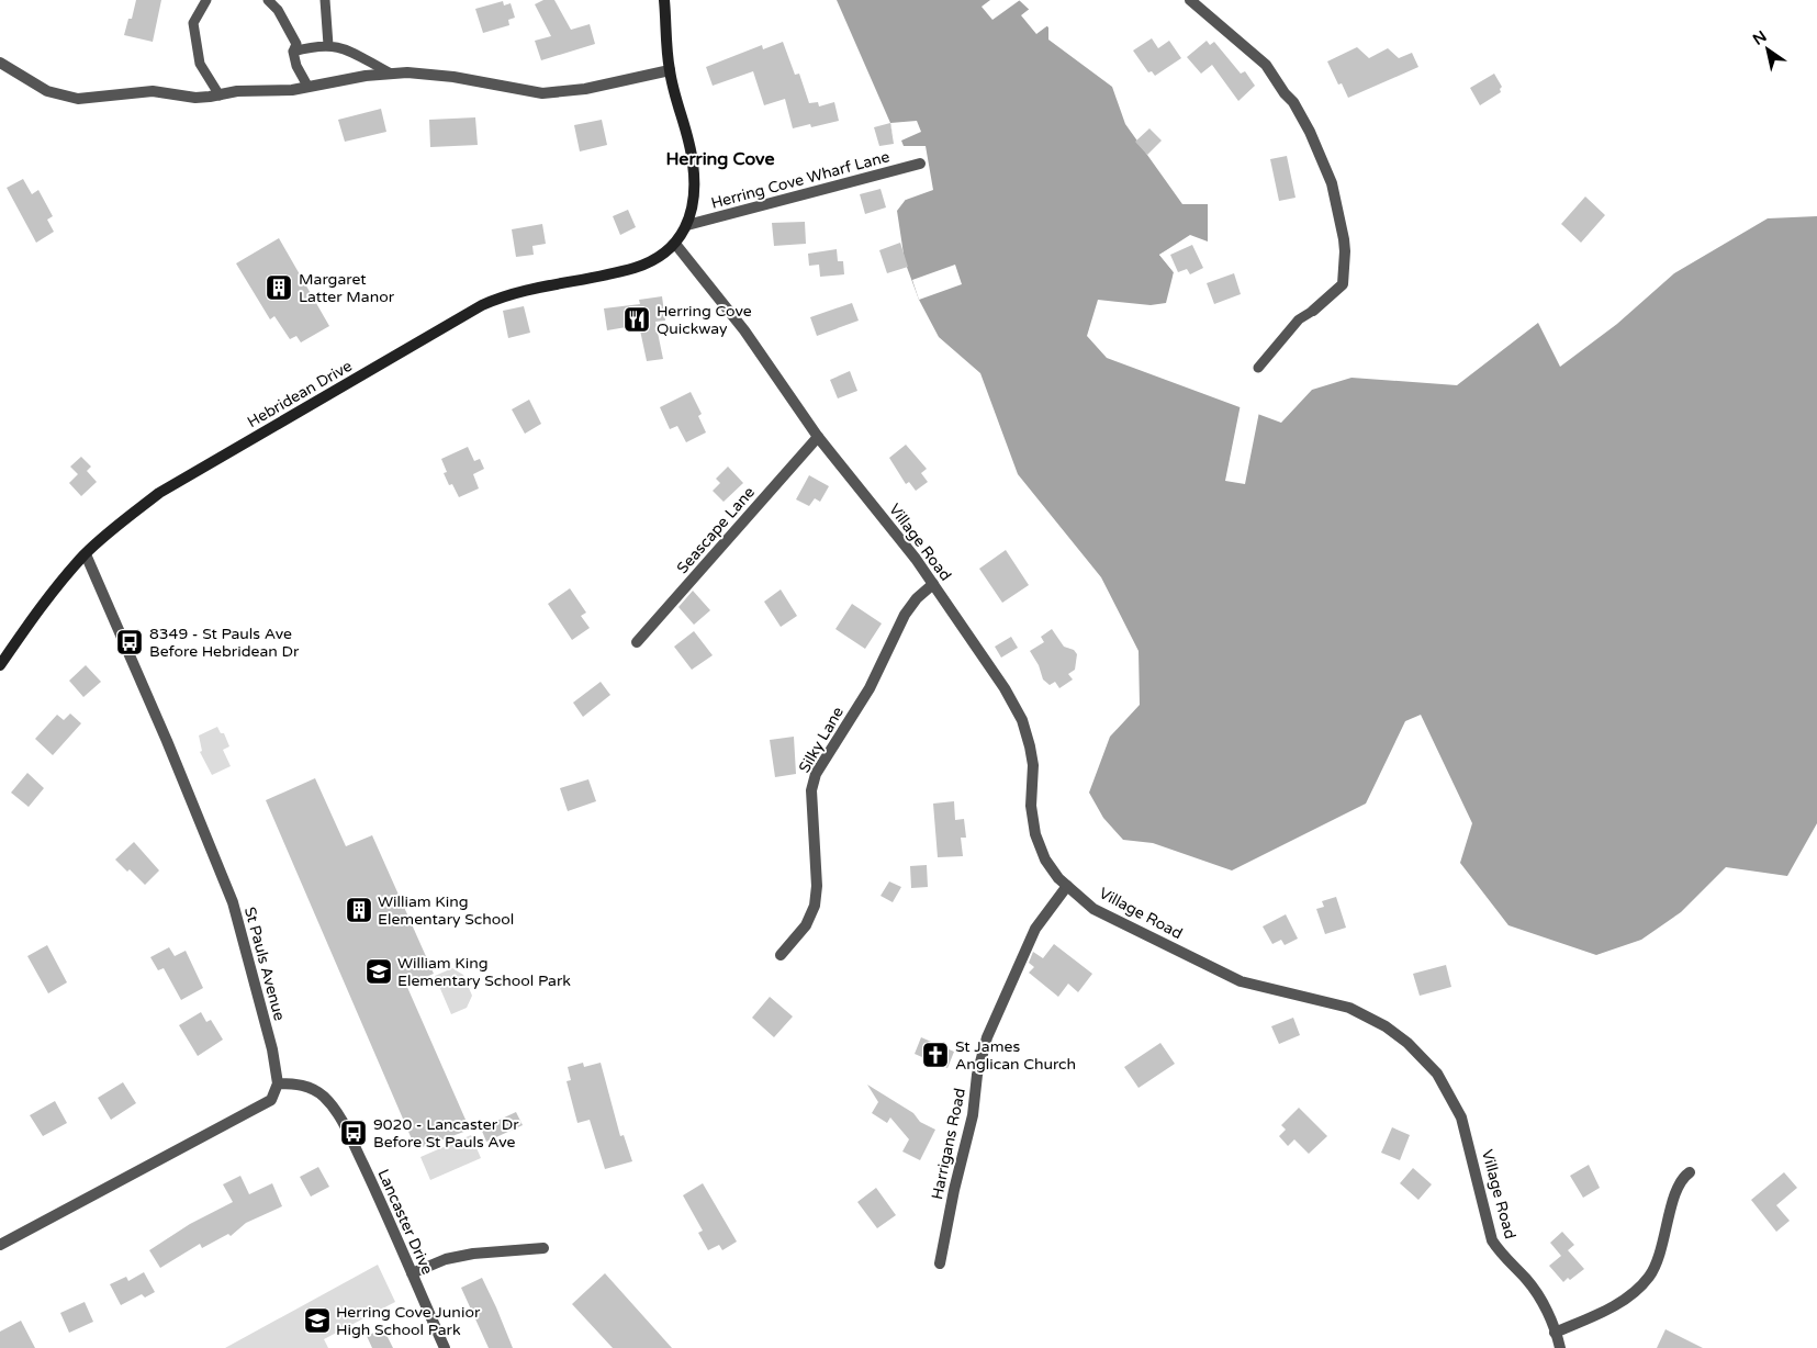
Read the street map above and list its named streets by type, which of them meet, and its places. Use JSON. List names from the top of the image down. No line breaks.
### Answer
{"streets":{"main road":["Hebridean Drive"],"street":["Herring Cove Wharf Lane","Seascape Lane","Village Road","Silky Lane","St Pauls Avenue","Harrigans Road","Lancaster Drive"]},"crossings":[["Herring Cove Wharf Lane","Hebridean Drive"],["Hebridean Drive","Village Road"],["Hebridean Drive","St Pauls Avenue"],["Seascape Lane","Village Road"],["Village Road","Silky Lane"],["Village Road","Harrigans Road"],["St Pauls Avenue","Lancaster Drive"]],"districts":["Herring Cove"],"places":{"building":["Margaret Latter Manor","William King Elementary School"],"restaurant":["Herring Cove Quickway"],"bus stop":["8349 - St Pauls Ave Before Hebridean Dr","9020 - Lancaster Dr Before St Pauls Ave"],"school or university":["William King Elementary School Park","Herring Cove Junior High School Park"],"church":["St James Anglican Church"]},"north":"top left"}
